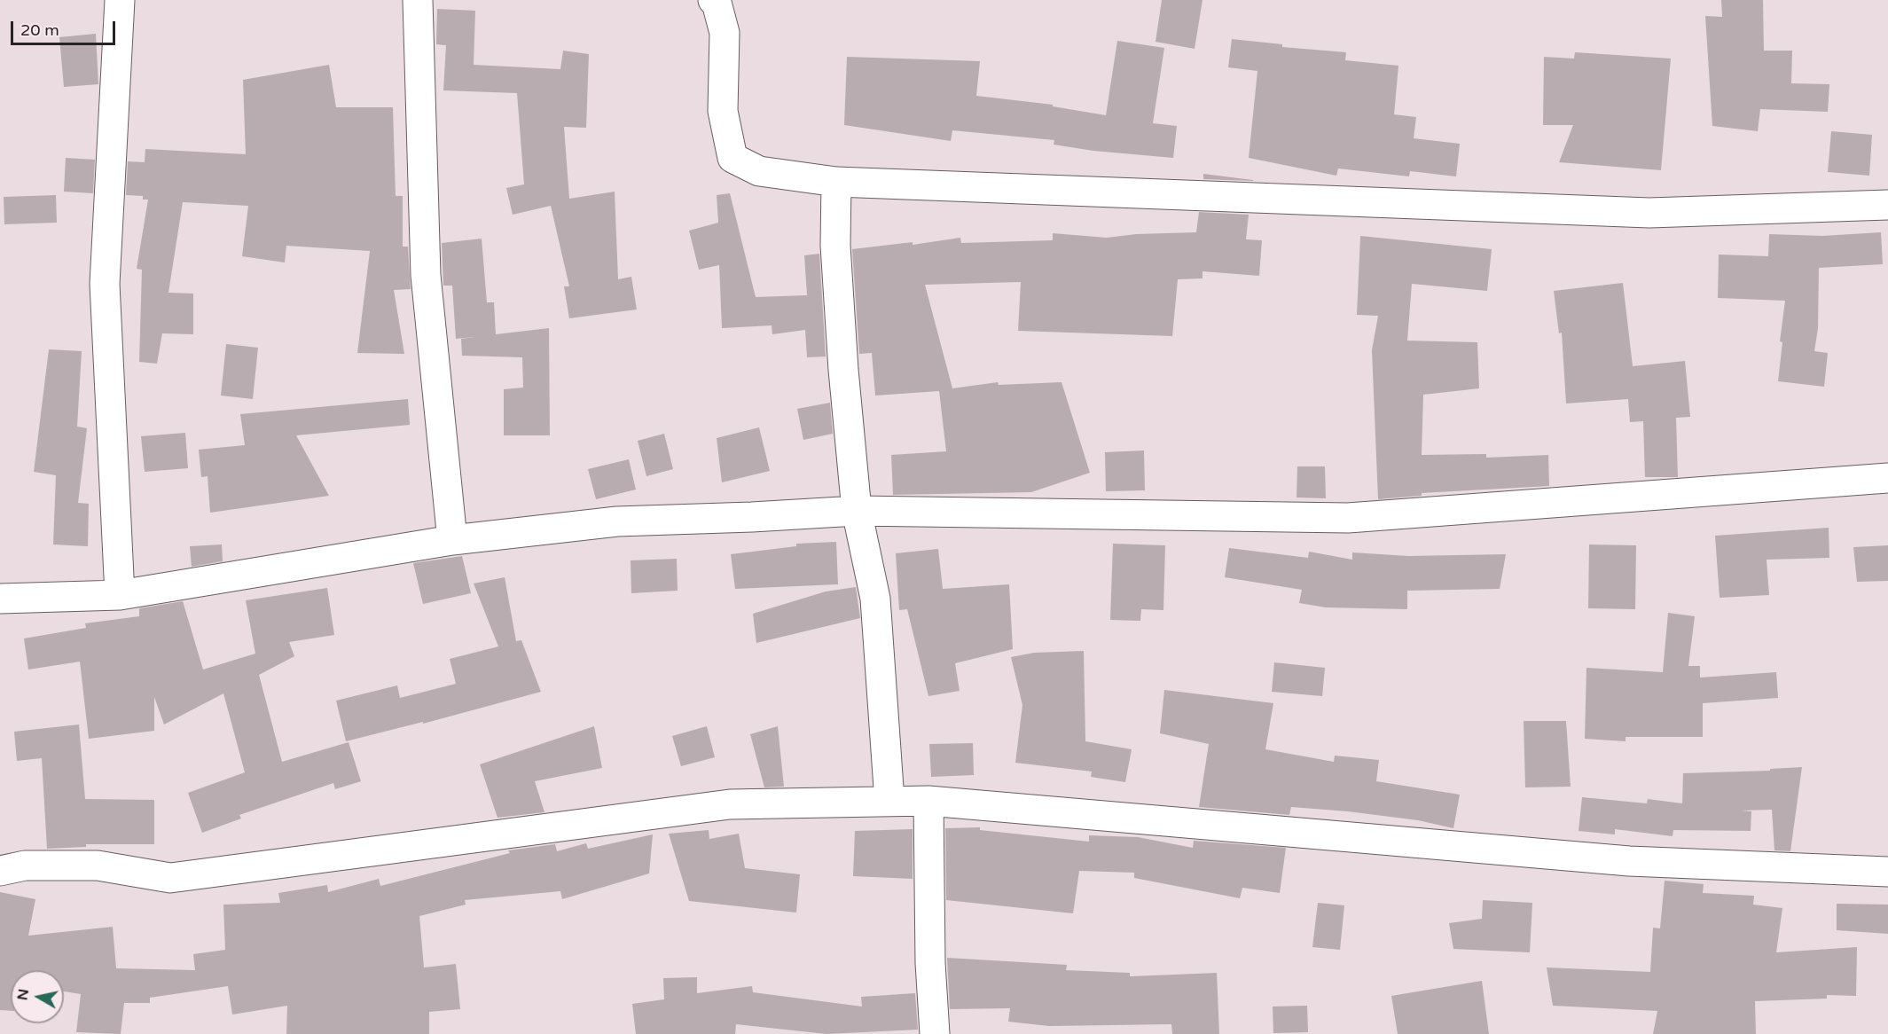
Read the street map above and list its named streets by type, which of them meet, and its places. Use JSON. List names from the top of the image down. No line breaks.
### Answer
{"scale_bar":"20 m","north":"left"}
